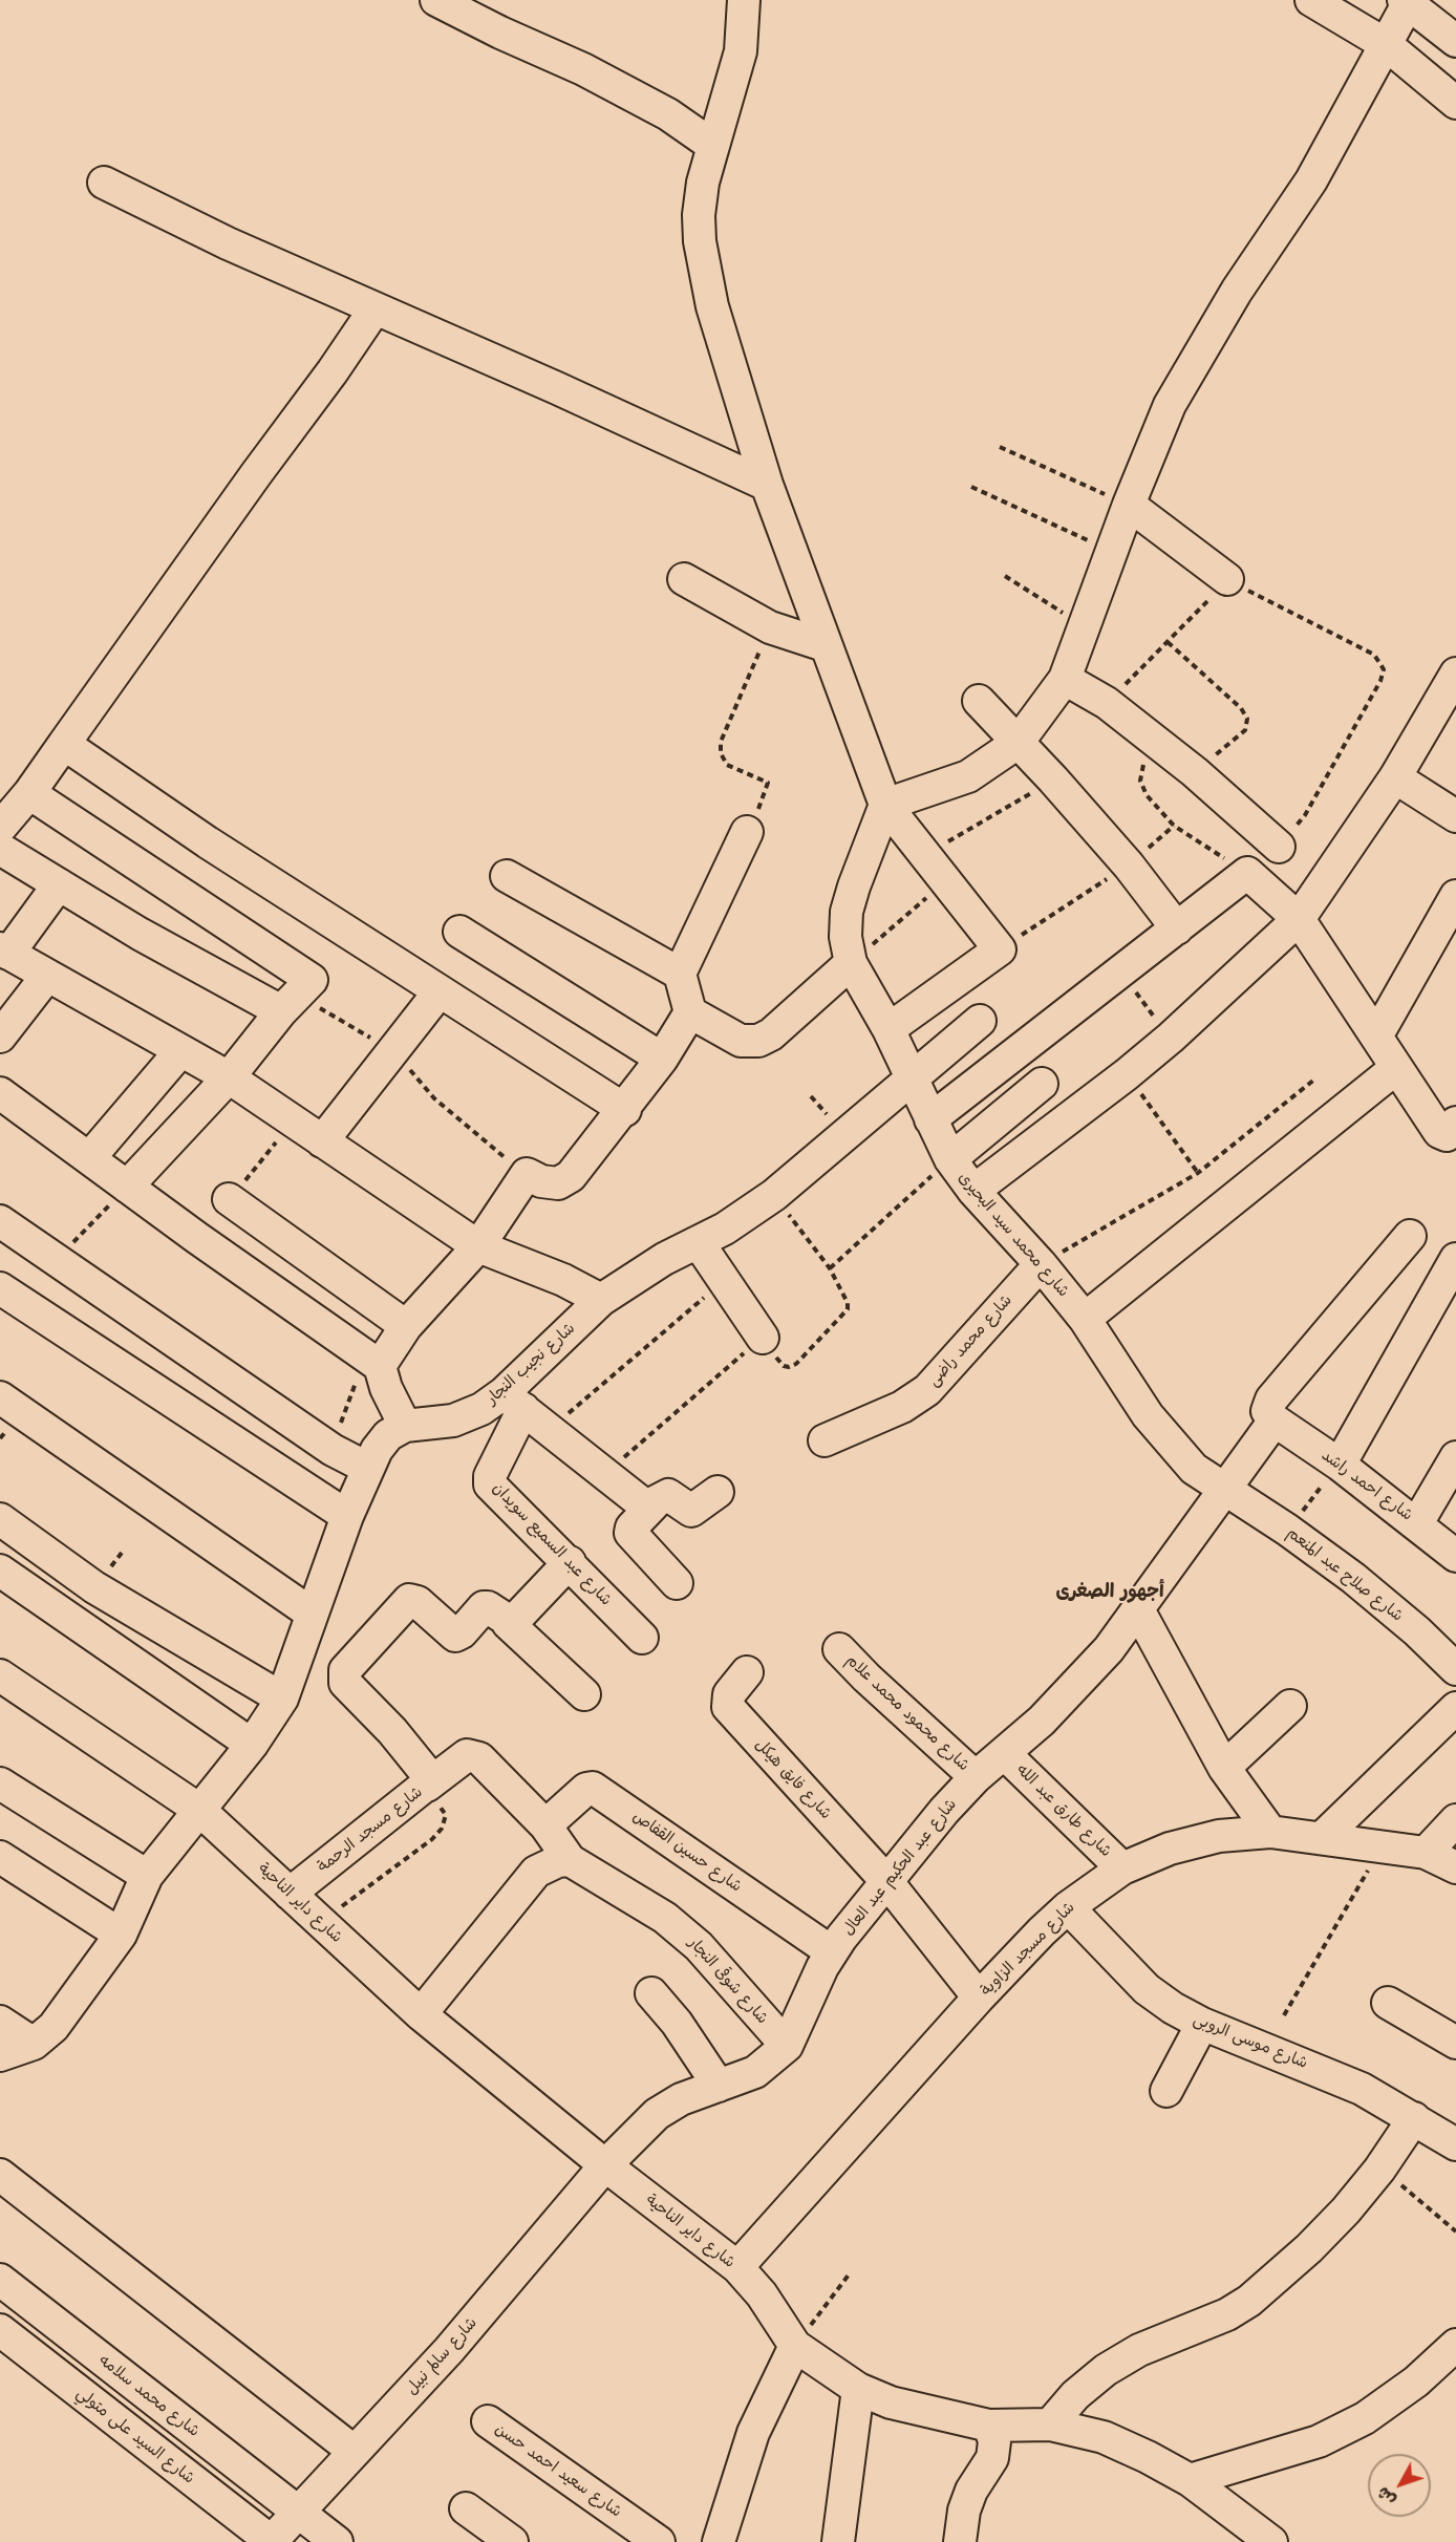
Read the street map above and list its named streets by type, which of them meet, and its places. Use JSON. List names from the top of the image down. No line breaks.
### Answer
{"streets":{"street":["شارع محمد سيد البحيرى","شارع محمد راضى","شارع نجيب النجار","شارع احمد راشد","شارع عبد السميع سويدان","شارع صلاح عبد المنعم","شارع محمود محمد علام","شارع فايق هيكل","شارع طارق عبد الله","شارع مسجد الرحمة","شارع حسين القفاص","شارع عبد الحكيم عبد العال","شارع داير الناحية","شارع مسجد الزاوية","شارع شوقى النجار","شارع موسى الروبى","شارع سالم نبيل","شارع محمد سلامه","شارع السيد على متولي","شارع سعيد احمد حسن"]},"crossings":[["شارع محمد سيد البحيرى","شارع محمد راضى"],["شارع محمد سيد البحيرى","شارع نجيب النجار"],["شارع محمد سيد البحيرى","شارع صلاح عبد المنعم"],["شارع محمد سيد البحيرى","شارع عبد الحكيم عبد العال"],["شارع نجيب النجار","شارع عبد السميع سويدان"],["شارع احمد راشد","شارع عبد الحكيم عبد العال"],["شارع صلاح عبد المنعم","شارع عبد الحكيم عبد العال"],["شارع محمود محمد علام","شارع عبد الحكيم عبد العال"],["شارع فايق هيكل","شارع عبد الحكيم عبد العال"],["شارع فايق هيكل","شارع مسجد الزاوية"],["شارع طارق عبد الله","شارع عبد الحكيم عبد العال"],["شارع طارق عبد الله","شارع مسجد الزاوية"],["شارع مسجد الرحمة","شارع داير الناحية"],["شارع حسين القفاص","شارع عبد الحكيم عبد العال"],["شارع عبد الحكيم عبد العال","شارع داير الناحية"],["شارع عبد الحكيم عبد العال","شارع شوقى النجار"],["شارع عبد الحكيم عبد العال","شارع سالم نبيل"],["شارع داير الناحية","شارع مسجد الزاوية"],["شارع داير الناحية","شارع سالم نبيل"],["شارع مسجد الزاوية","شارع موسى الروبى"],["شارع سالم نبيل","شارع محمد سلامه"],["شارع سالم نبيل","شارع السيد على متولي"]],"districts":["أجهور الصغرى"],"north":"bottom left"}
